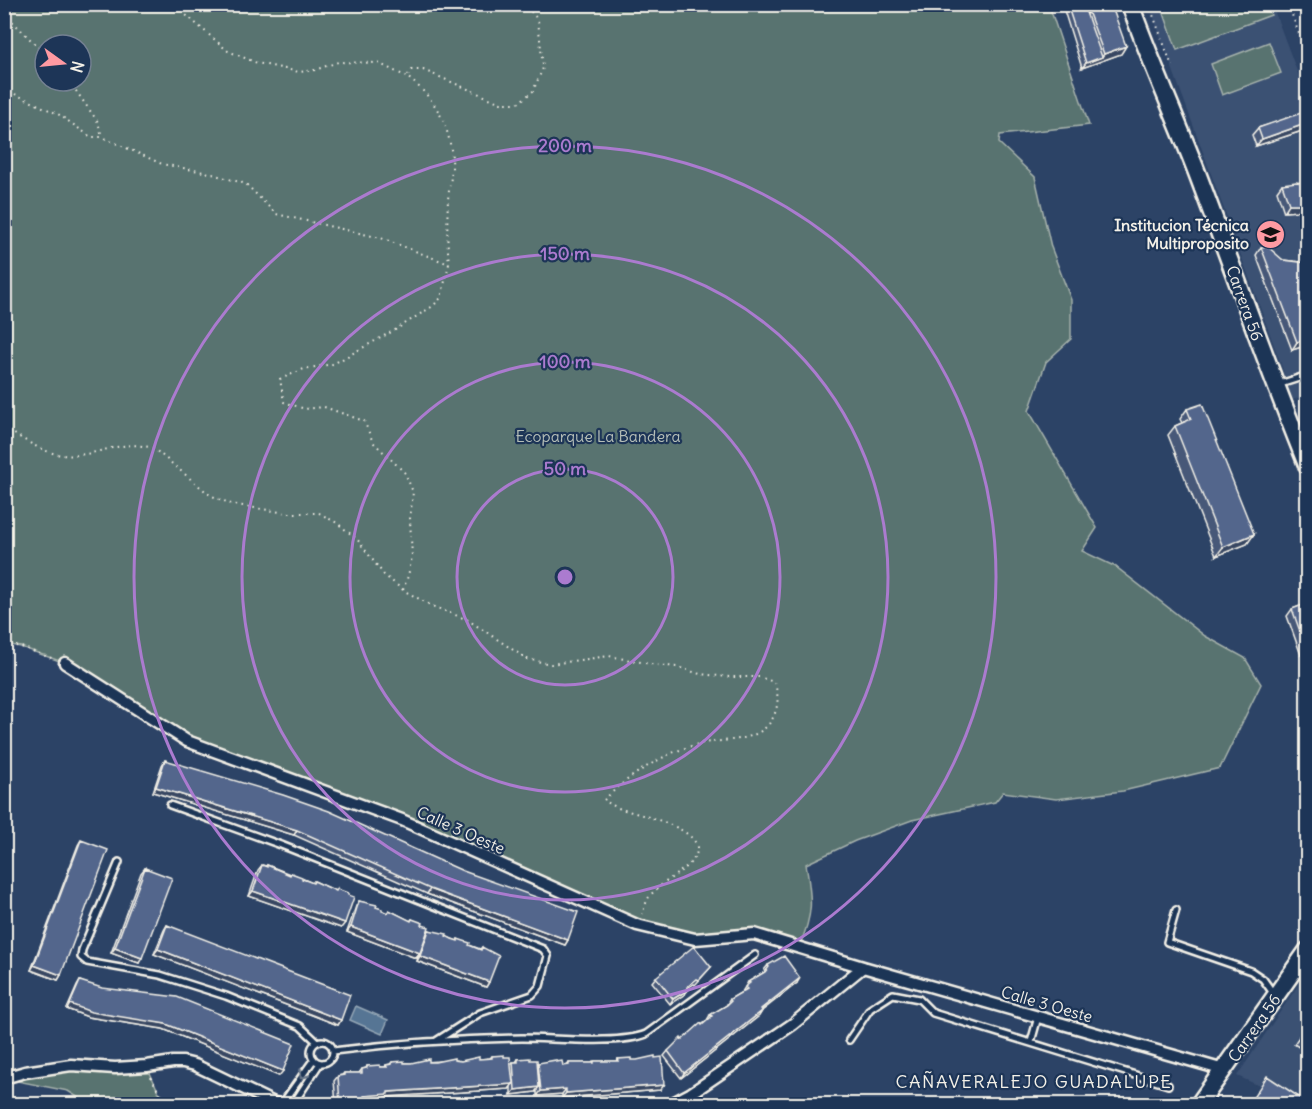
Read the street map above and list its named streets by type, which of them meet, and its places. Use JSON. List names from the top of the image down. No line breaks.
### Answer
{"streets":{"street":["Carrera 56","Calle 3 Oeste"]},"crossings":[["Carrera 56","Calle 3 Oeste"]],"districts":["CAÑAVERALEJO GUADALUPE"],"parks":["Ecoparque La Bandera"],"places":{"school or university":["Institucion Técnica Multiproposito"]},"north":"right","rings":["200 m","150 m","100 m","50 m"]}
